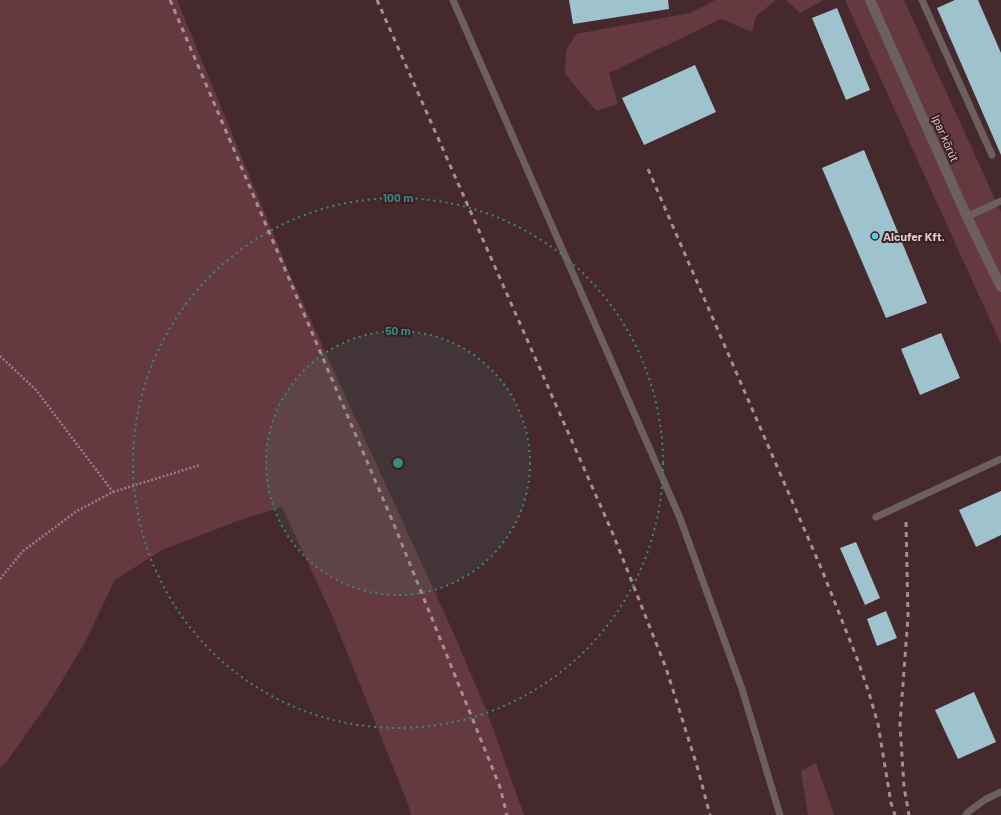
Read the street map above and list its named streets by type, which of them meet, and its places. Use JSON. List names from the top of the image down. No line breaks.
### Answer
{"streets":{"street":["Ipar körút"]},"places":["Alcufer Kft."],"rings":["100 m","50 m"]}
